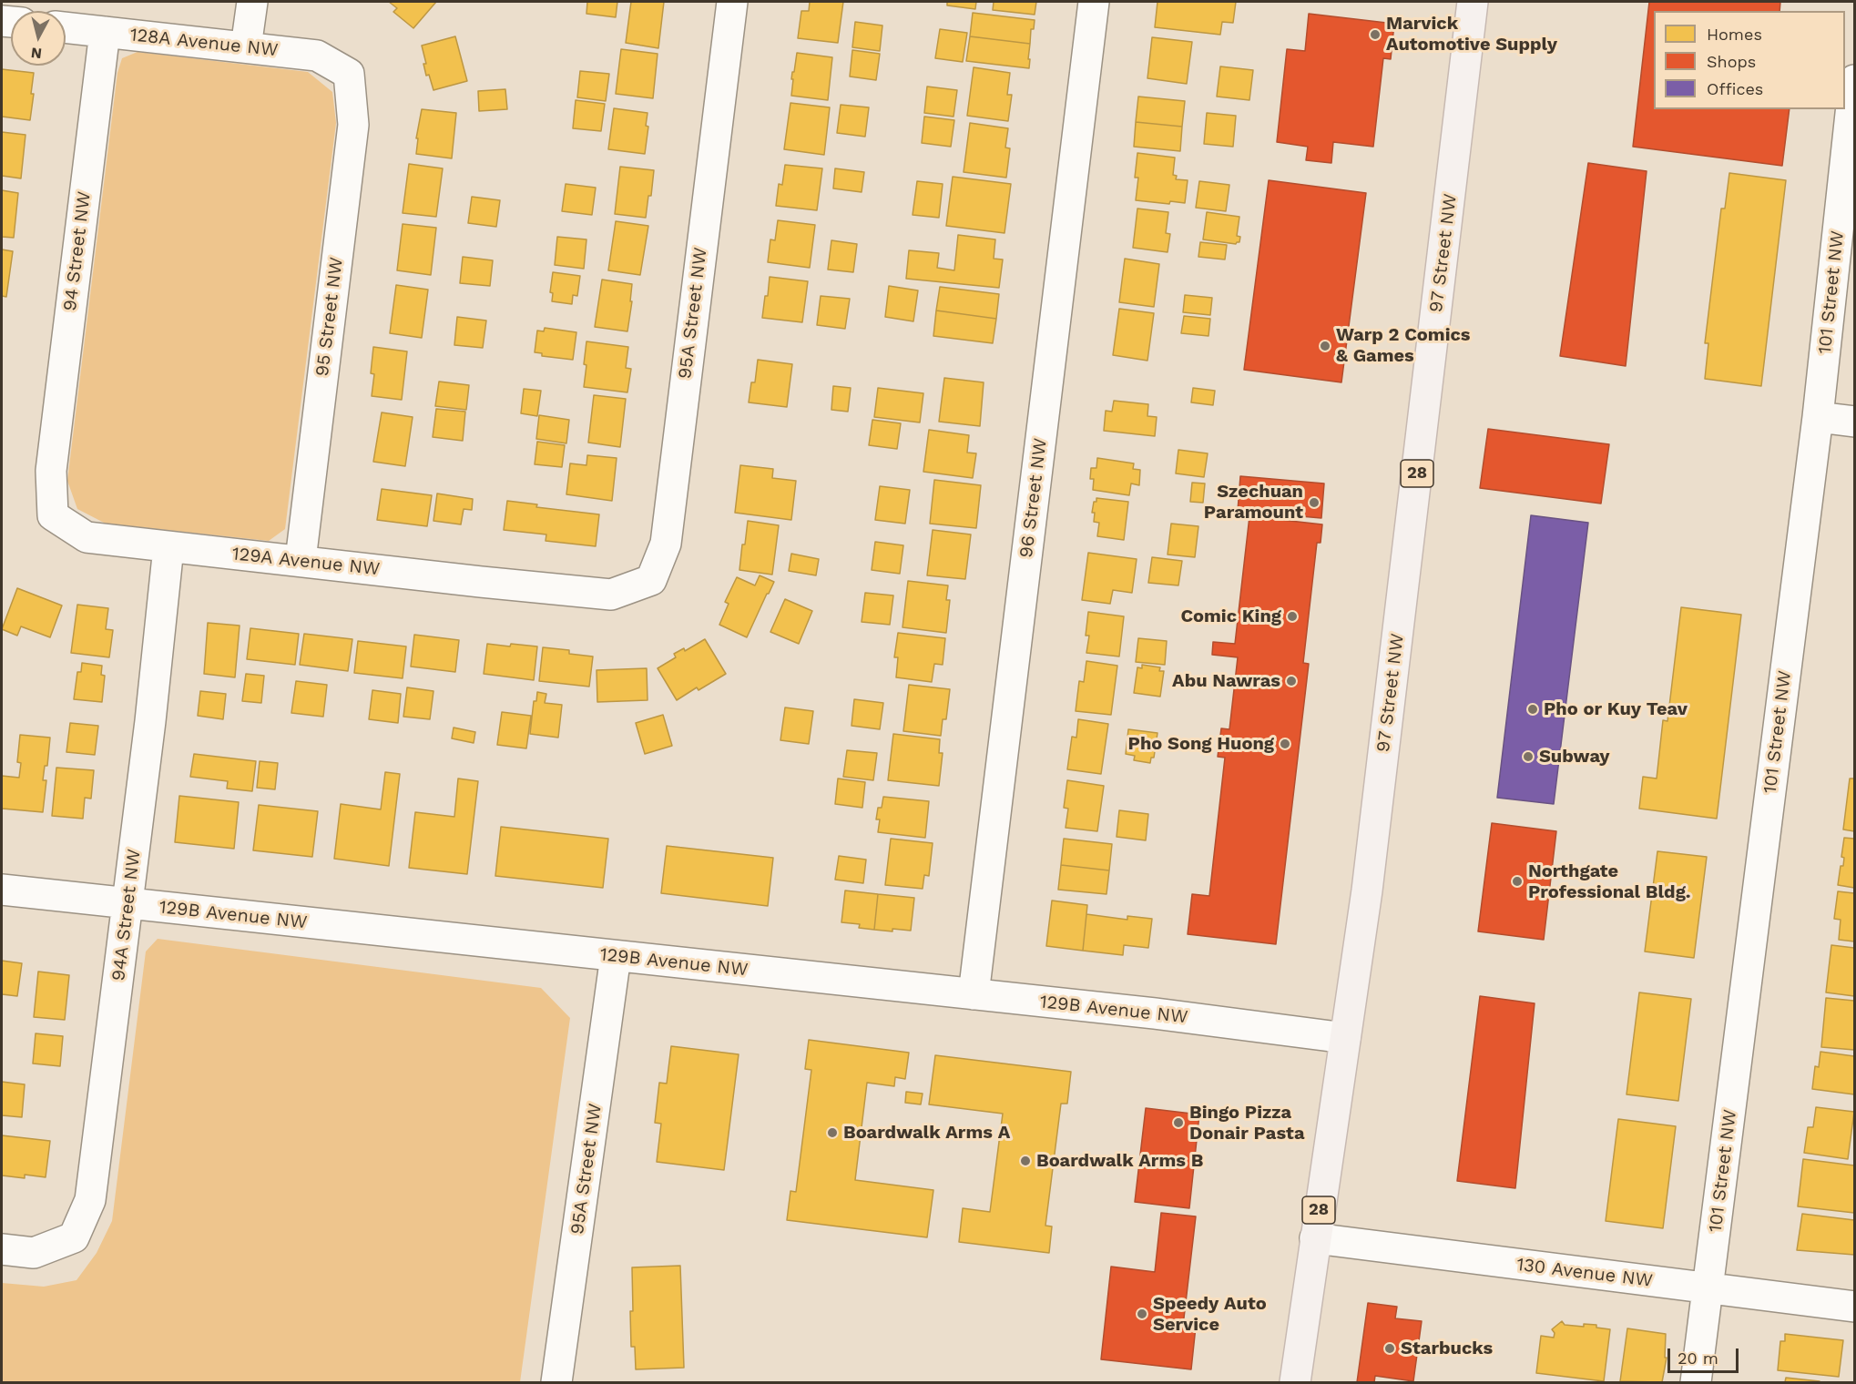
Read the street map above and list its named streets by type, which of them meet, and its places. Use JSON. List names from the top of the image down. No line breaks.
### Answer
{"streets":{"main road":["97 Street NW","28"],"street":["128A Avenue NW","94 Street NW","101 Street NW","95A Street NW","95 Street NW","96 Street NW","129A Avenue NW","94A Street NW","129B Avenue NW","130 Avenue NW"]},"crossings":[["128A Avenue NW","94 Street NW"],["128A Avenue NW","95 Street NW"],["94 Street NW","129A Avenue NW"],["97 Street NW","129B Avenue NW"],["97 Street NW","130 Avenue NW"],["101 Street NW","130 Avenue NW"],["95A Street NW","129A Avenue NW"],["95A Street NW","129B Avenue NW"],["95 Street NW","129A Avenue NW"],["96 Street NW","129B Avenue NW"],["129A Avenue NW","94A Street NW"],["94A Street NW","129B Avenue NW"]],"places":["Marvick Automotive Supply","Warp 2 Comics & Games","Szechuan Paramount","Comic King","Abu Nawras","Pho or Kuy Teav","Pho Song Huong","Subway","Northgate Professional Bldg.","Bingo Pizza Donair Pasta","Boardwalk Arms A","Boardwalk Arms B","Speedy Auto Service","Starbucks"],"legend":["Homes","Shops","Offices"],"scale_bar":"20 m","north":"bottom"}
